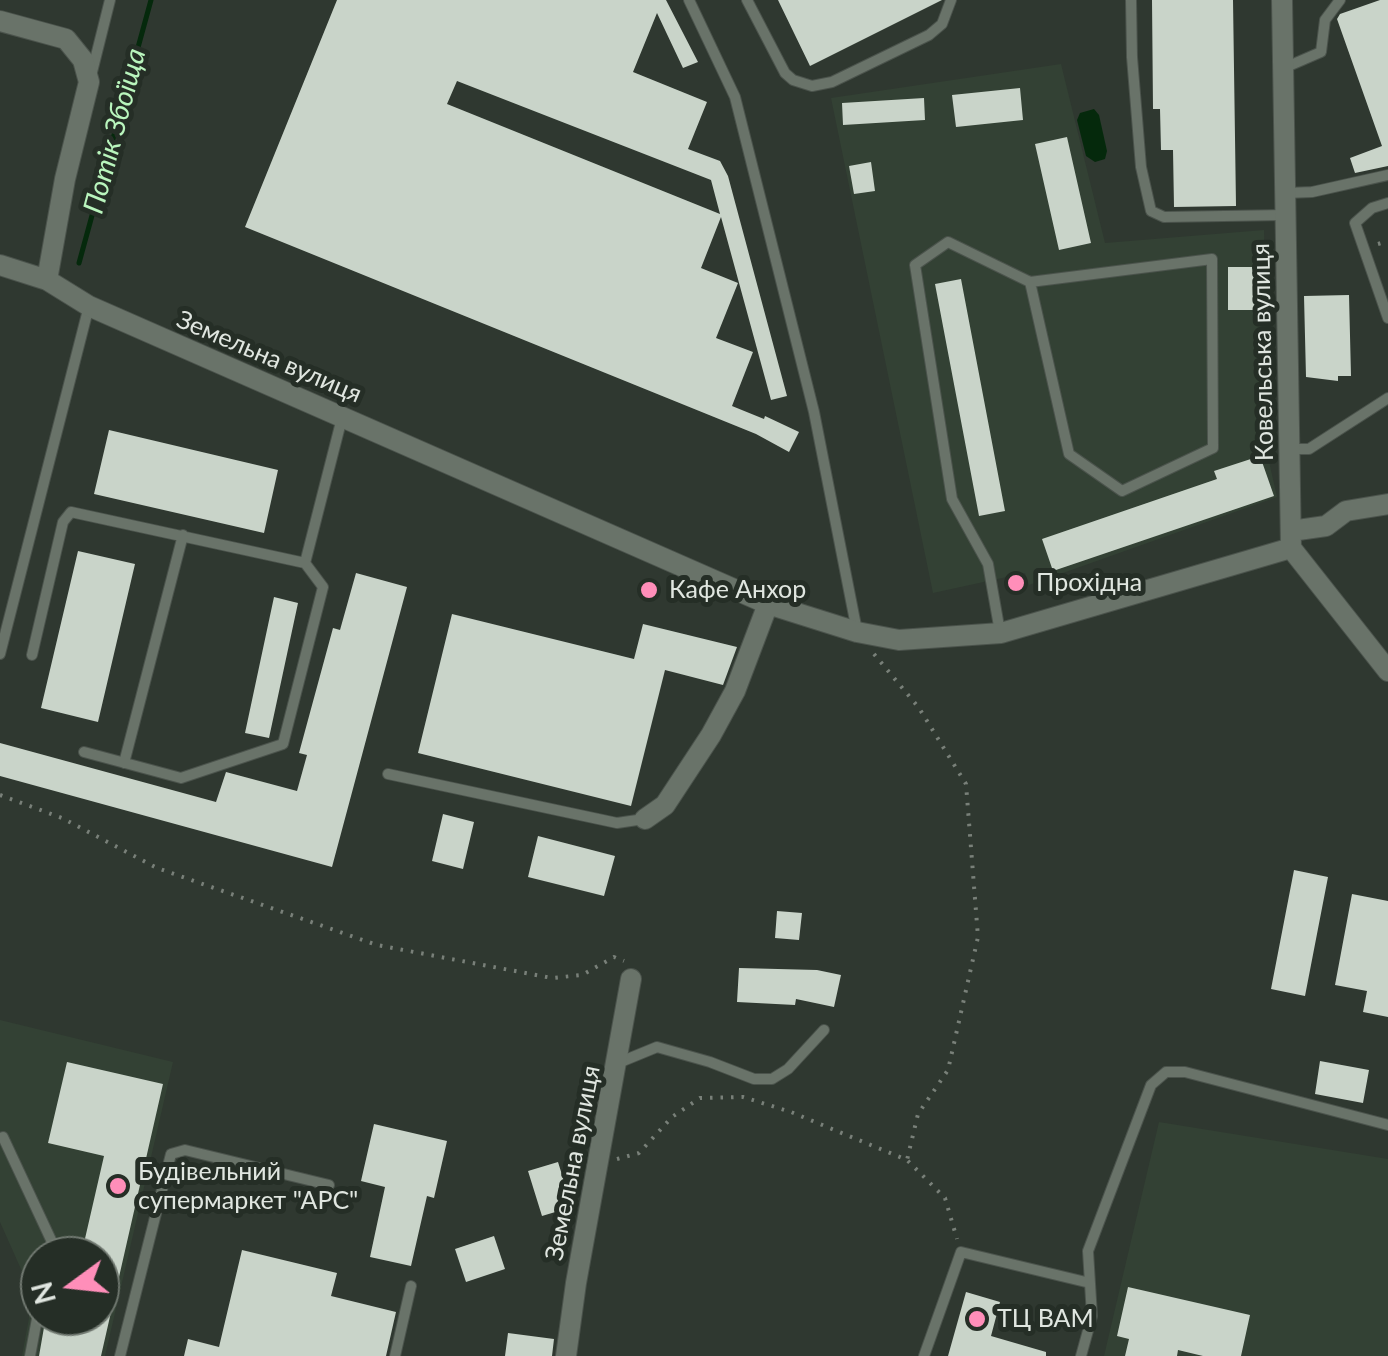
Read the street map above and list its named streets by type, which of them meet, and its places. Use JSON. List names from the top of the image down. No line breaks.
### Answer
{"streets":{"street":["Ковельська вулиця","Земельна вулиця"]},"crossings":[["Ковельська вулиця","Земельна вулиця"]],"water":["Потік Збоїща"],"places":["Прохідна","Кафе Анхор","Будівельний супермаркет \"АРС\"","ТЦ ВАМ"],"north":"left"}
